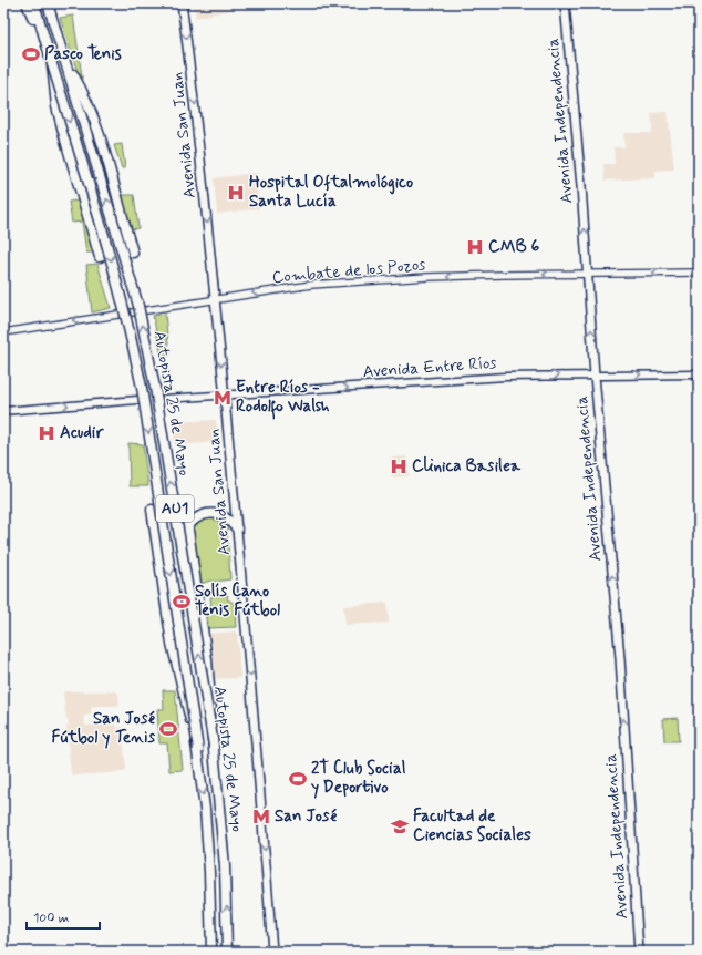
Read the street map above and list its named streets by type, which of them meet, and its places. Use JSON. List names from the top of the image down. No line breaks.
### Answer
{"streets":{"highway":["Autopista 25 de Mayo","AU1"],"main road":["Avenida Independencia","Avenida San Juan","Avenida Entre Ríos"],"street":["Combate de los Pozos"]},"crossings":[["Avenida Independencia","Combate de los Pozos"],["Avenida Independencia","Avenida Entre Ríos"],["Avenida San Juan","Combate de los Pozos"],["Avenida San Juan","Avenida Entre Ríos"]],"one_way":["Avenida Independencia","Avenida San Juan","Combate de los Pozos","Avenida Entre Ríos"],"places":{"sports":["Pasco Tenis","Solís Cano Tenis Fútbol","San José Fútbol y Tenis","2T Club Social y Deportivo"],"hospital":["Hospital Oftalmológico Santa Lucía","CMB 6","Acudir","Clinica Basilea"],"metro station":["Entre Ríos - Rodolfo Walsh","San José"],"school or university":["Facultad de Ciencias Sociales"]},"scale_bar":"100 m"}
